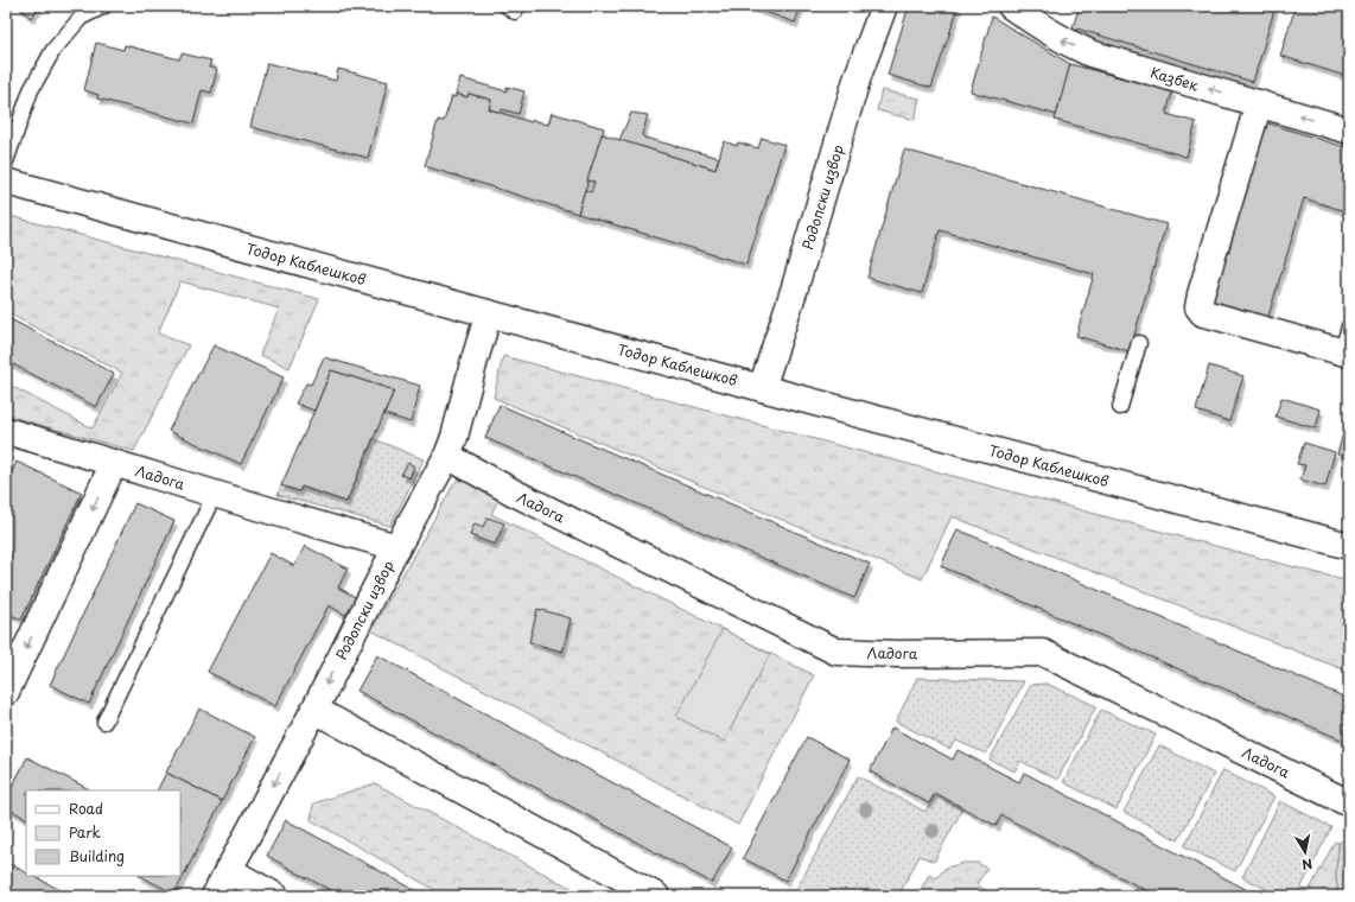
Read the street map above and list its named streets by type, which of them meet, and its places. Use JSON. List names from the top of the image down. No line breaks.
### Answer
{"streets":{"street":["Казбек","Родопски извор","Тодор Каблешков","Ладога"]},"crossings":[["Родопски извор","Тодор Каблешков"],["Родопски извор","Ладога"]],"one_way":["Казбек"],"legend":["Road","Park","Building"],"north":"bottom"}
